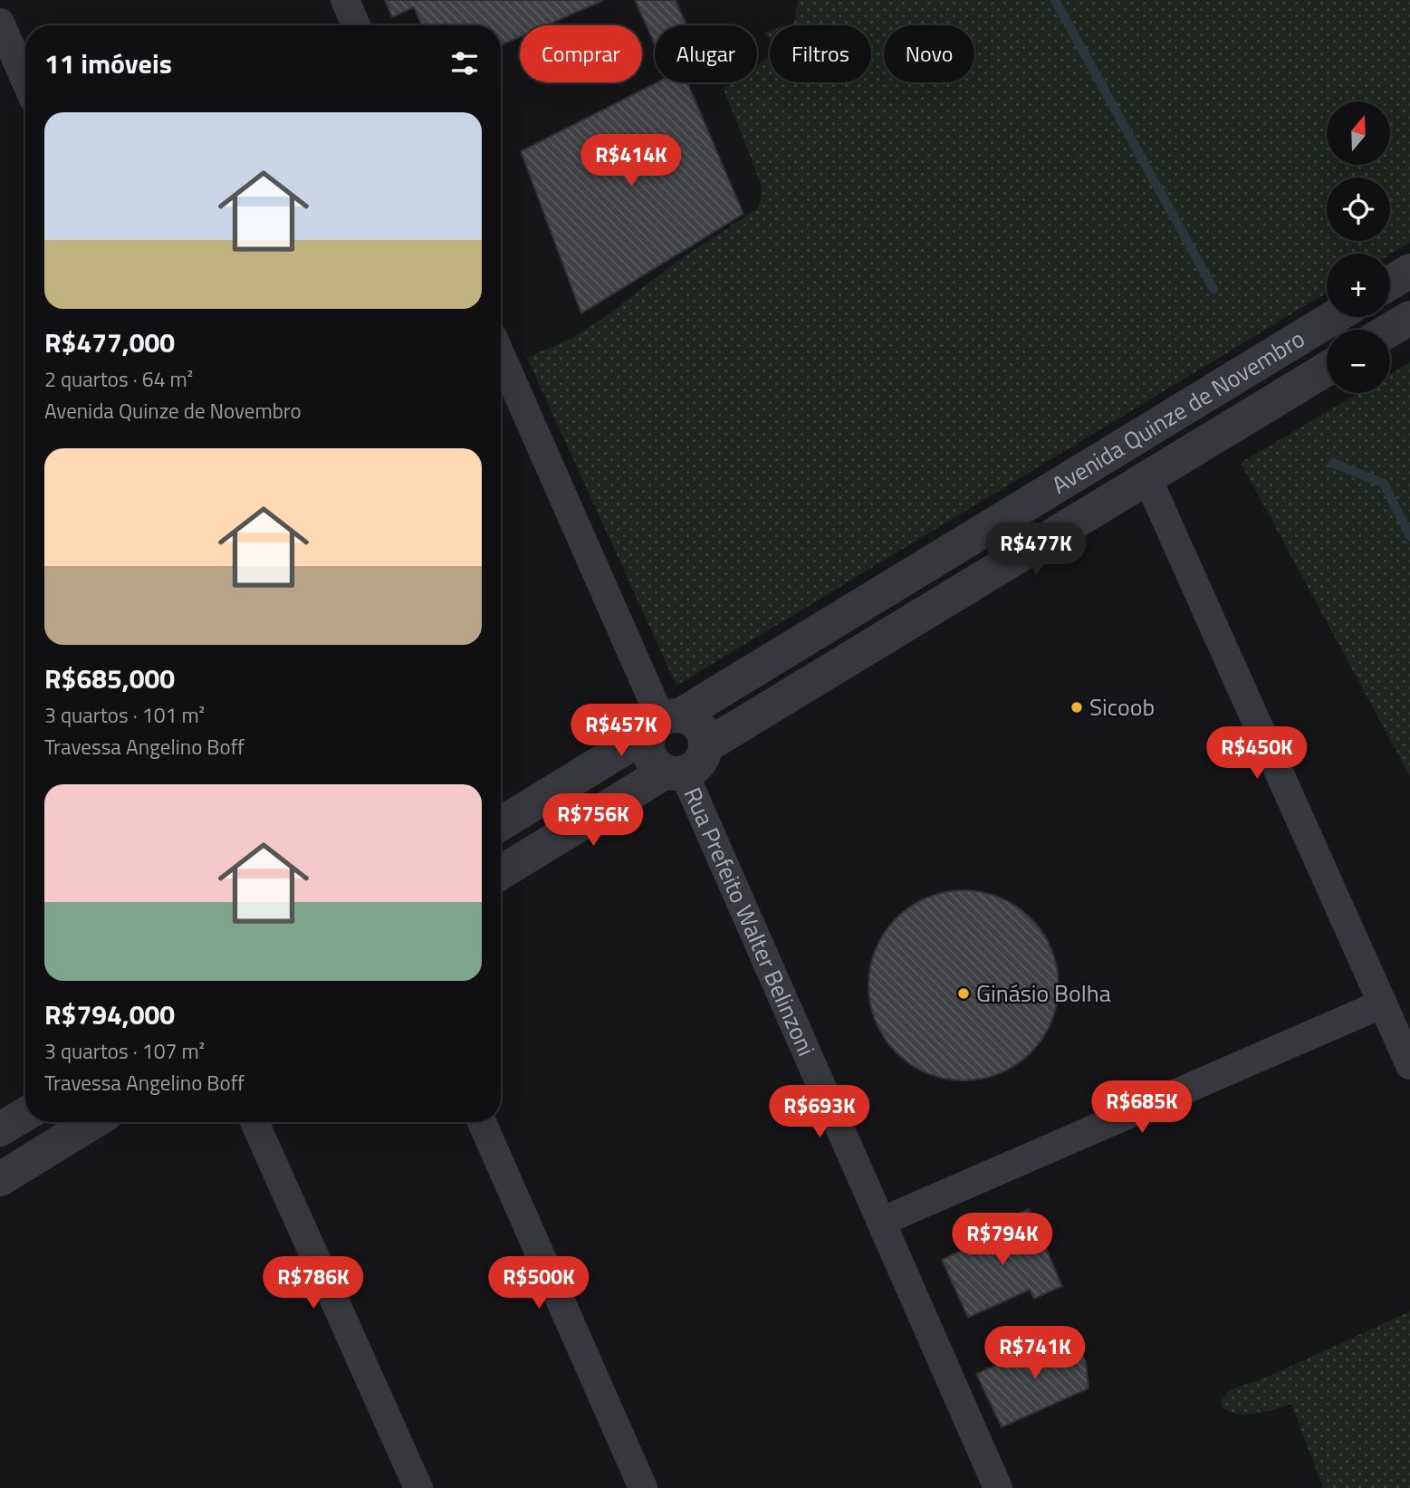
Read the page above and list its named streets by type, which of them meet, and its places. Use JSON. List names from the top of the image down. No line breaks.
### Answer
{"streets":{"street":["Avenida Quinze de Novembro","Rua Prefeito Walter Belinzoni"]},"crossings":[["Avenida Quinze de Novembro","Rua Prefeito Walter Belinzoni"]],"places":["Sicoob","Ginásio Bolha"],"north":"top","page":{"chip":["Comprar","Alugar","Filtros","Novo"],"heading":"11 imóveis","map_buttons":["+","−"],"list":[{"name":"R$477,000","note":"2 quartos · 64 m² · Avenida Quinze de Novembro"},{"name":"R$685,000","note":"3 quartos · 101 m² · Travessa Angelino Boff"},{"name":"R$794,000","note":"3 quartos · 107 m² · Travessa Angelino Boff"}],"price":["R$414K","R$477K","R$457K","R$450K","R$756K","R$685K","R$693K","R$794K","R$786K","R$500K","R$741K"]}}
